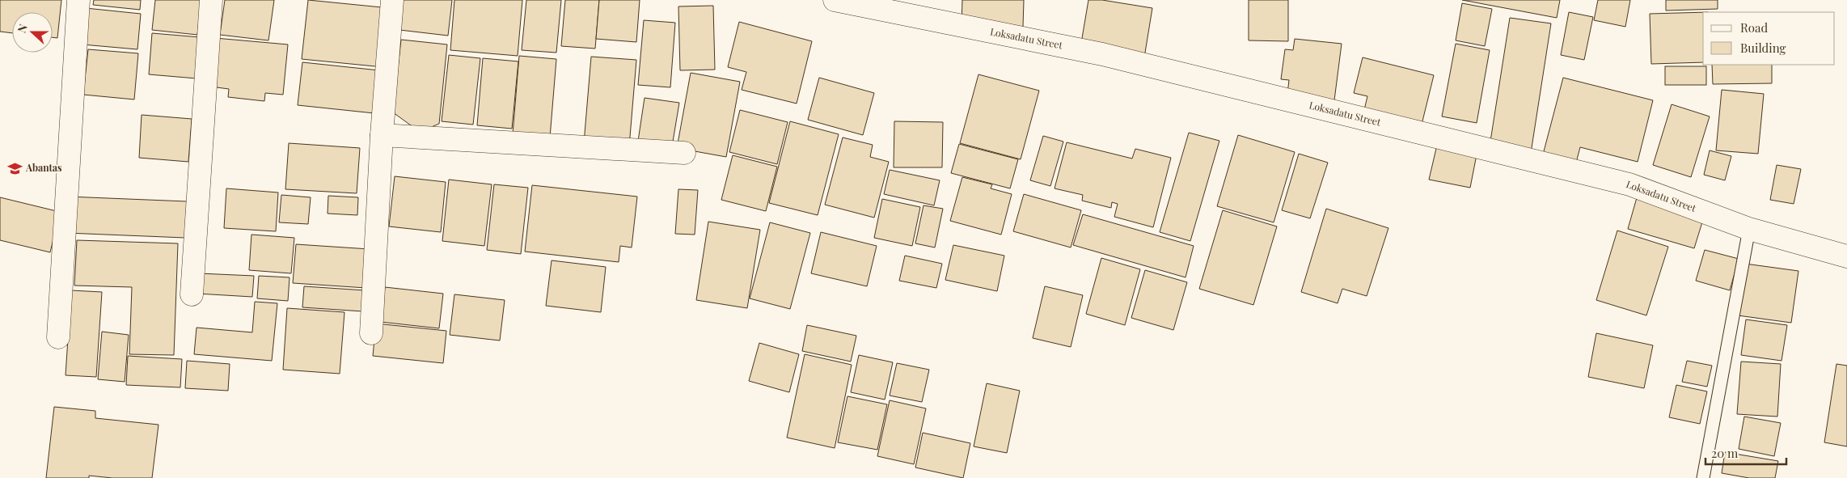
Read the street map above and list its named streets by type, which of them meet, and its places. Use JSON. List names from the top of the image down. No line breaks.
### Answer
{"streets":{"street":["Loksadatu Street"]},"places":{"school or university":["Abantas"]},"legend":["Road","Building"],"scale_bar":"20 m","north":"left"}
